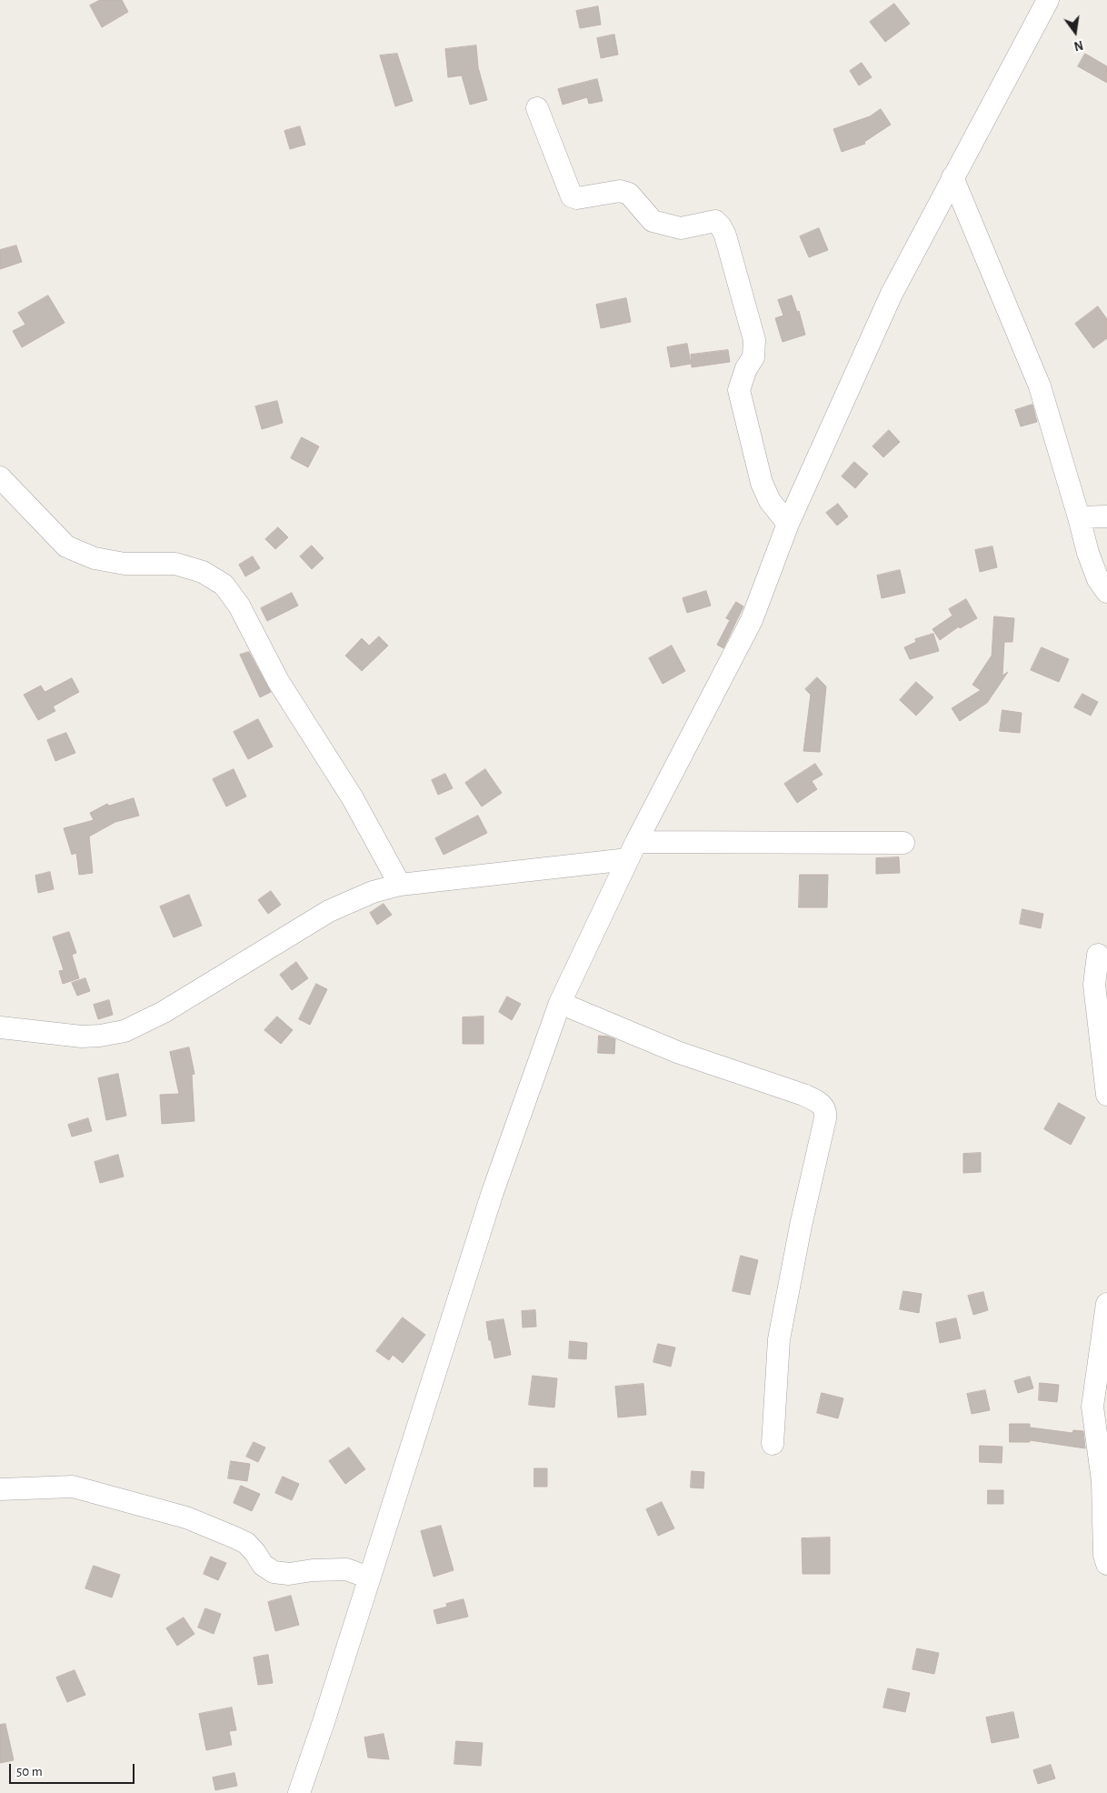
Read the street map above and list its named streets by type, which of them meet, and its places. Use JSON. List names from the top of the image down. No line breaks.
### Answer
{"scale_bar":"50 m","north":"bottom"}
